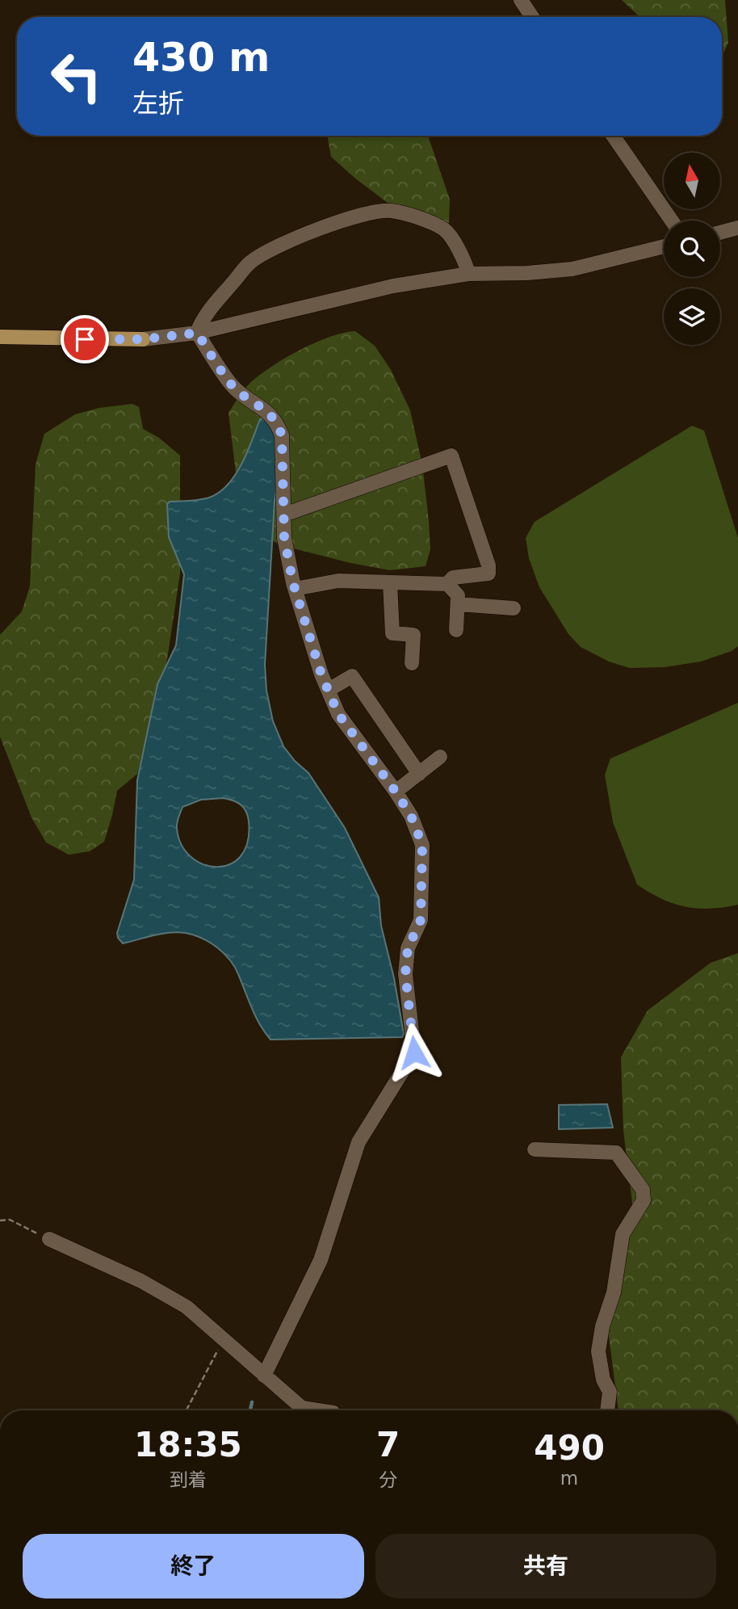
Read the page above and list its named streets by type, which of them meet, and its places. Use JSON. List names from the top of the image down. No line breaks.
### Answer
{"north":"top","page":{"turn":["430 m","左折"],"eta":["18:35","到着","7","分","490","m"],"buttons":["終了","共有"]}}
